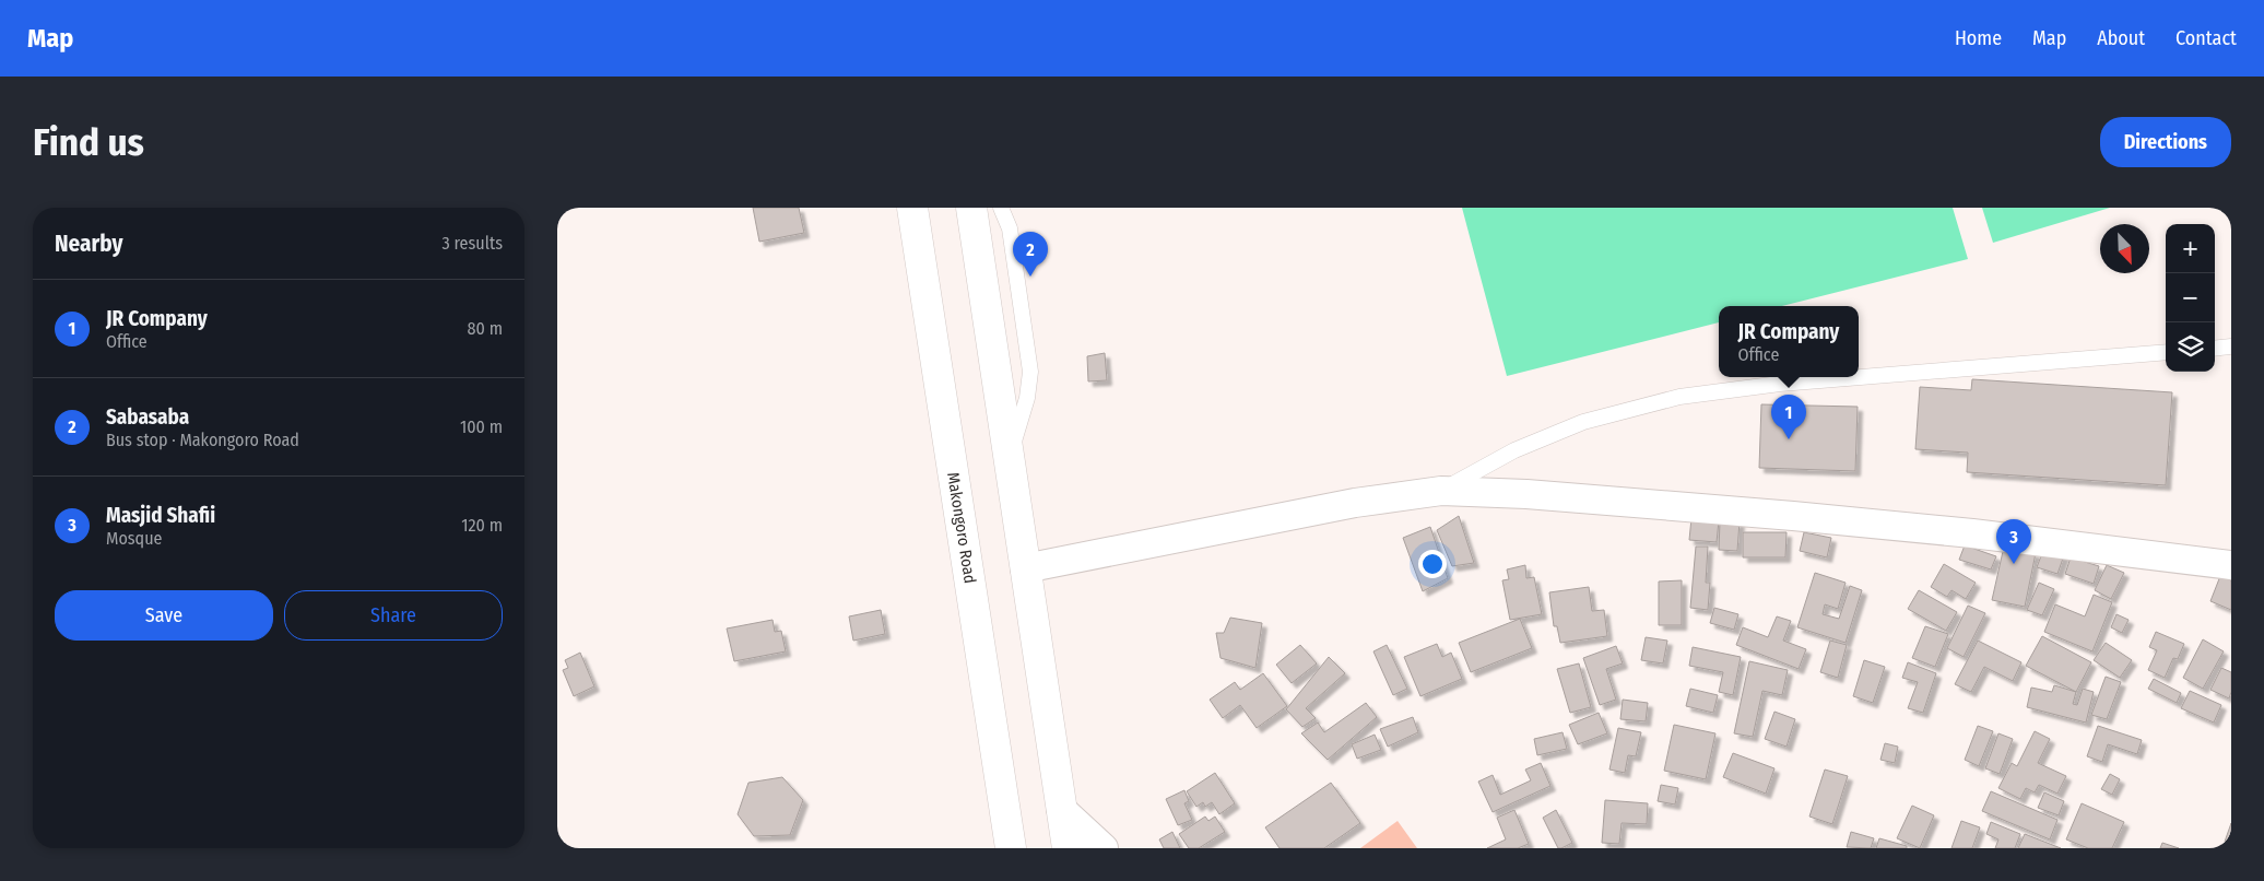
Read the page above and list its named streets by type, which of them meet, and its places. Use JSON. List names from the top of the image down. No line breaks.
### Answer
{"streets":{"main road":["Makongoro Road"]},"north":"bottom right","page":{"header":"Map","nav":["Home","Map","About","Contact"],"buttons":["Directions",["Save","Share"]],"title":"Find us","heading":["Nearby","3 results"],"map_buttons":["+","−"],"pins":["2","1","3"],"list":[{"mark":"1","name":"JR Company","note":"Office","value":"80 m"},{"mark":"2","name":"Sabasaba","note":"Bus stop · Makongoro Road","value":"100 m"},{"mark":"3","name":"Masjid Shafii","note":"Mosque","value":"120 m"}],"popup":["JR Company","Office"]}}
